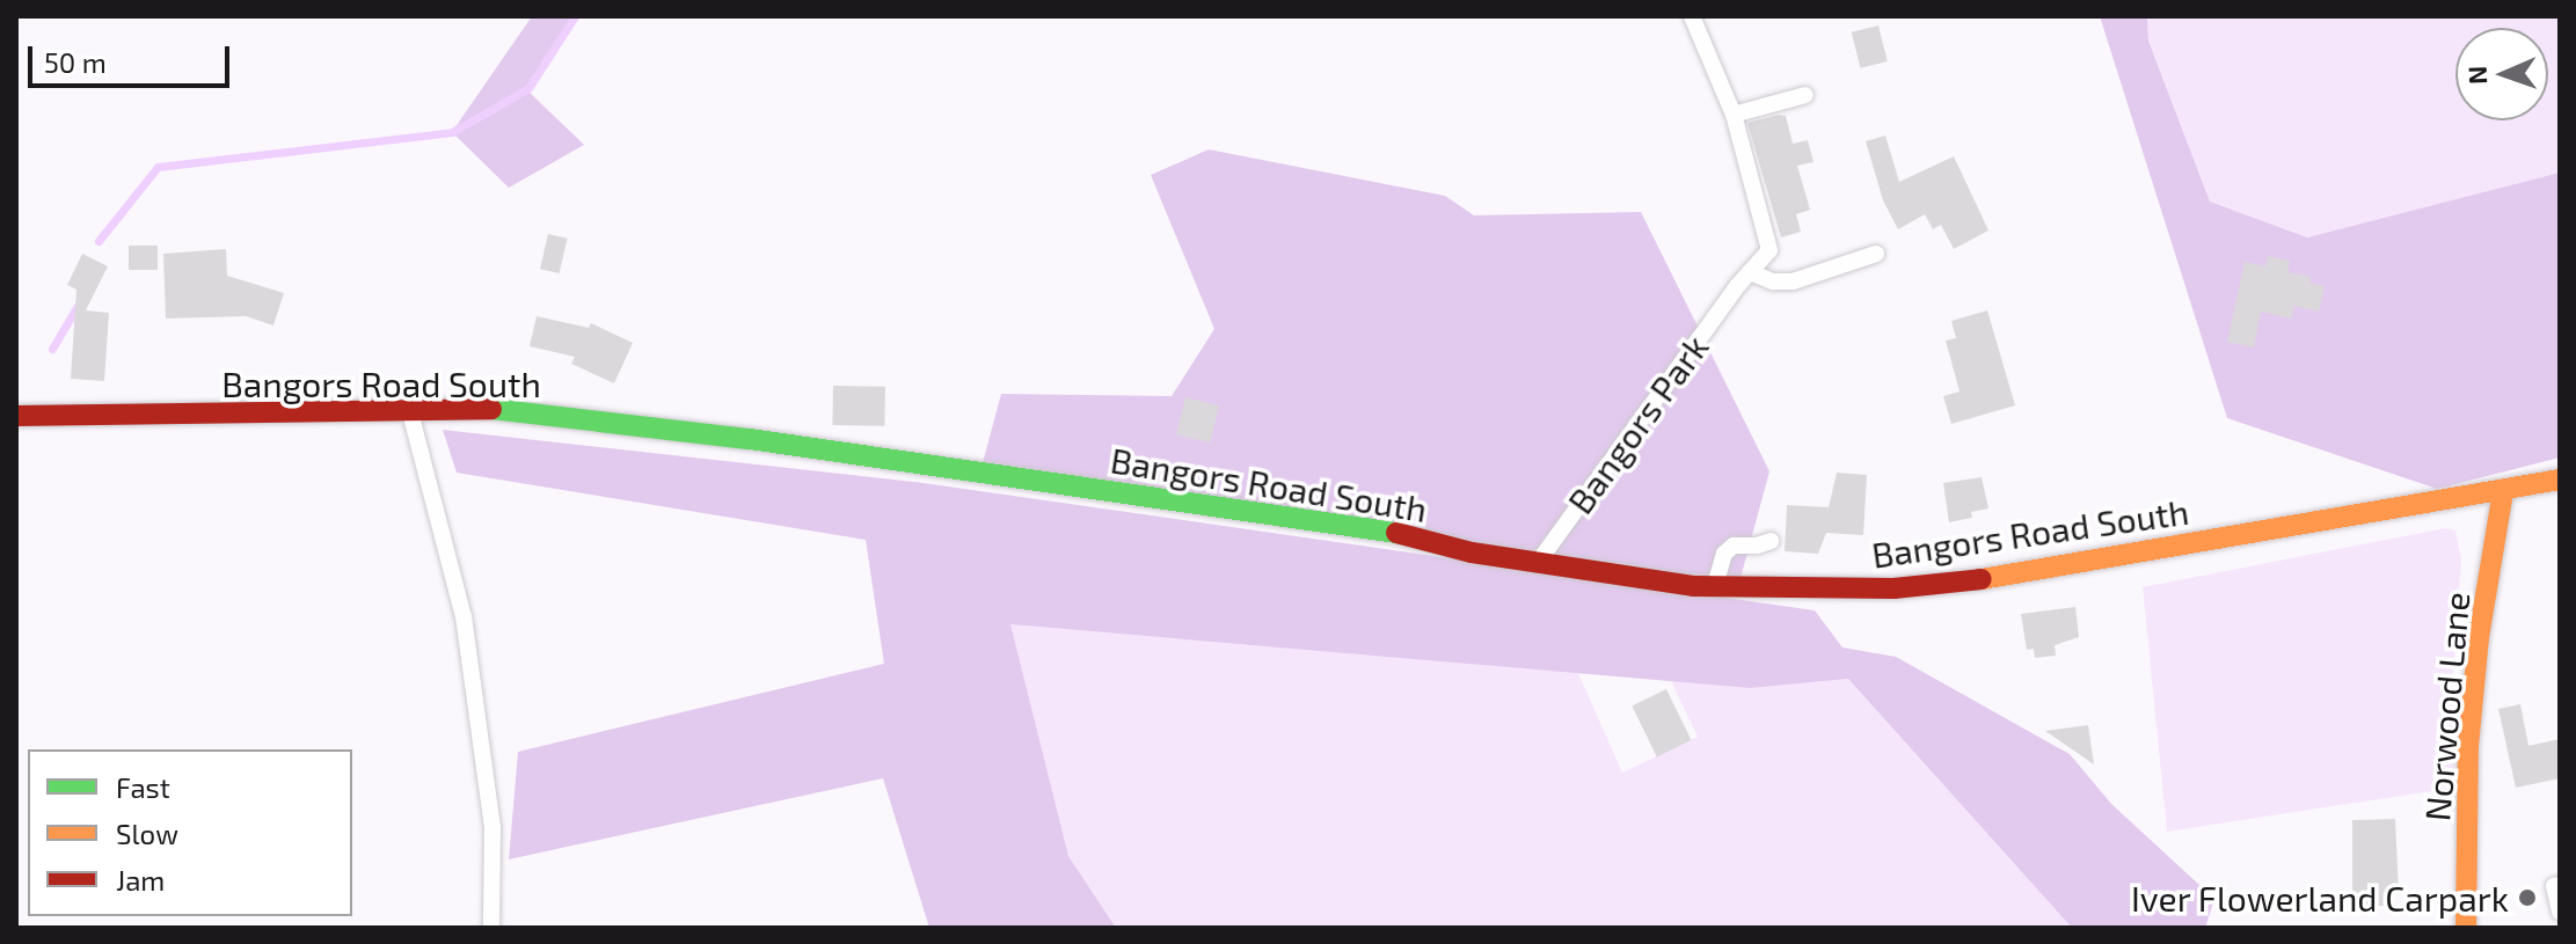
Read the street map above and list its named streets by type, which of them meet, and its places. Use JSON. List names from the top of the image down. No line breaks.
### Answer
{"streets":{"street":["Bangors Road South","Norwood Lane"],"lane":["Bangors Park"]},"crossings":[["Bangors Road South","Bangors Park"],["Bangors Road South","Norwood Lane"]],"places":["Iver Flowerland Carpark"],"legend":["Fast","Slow","Jam"],"scale_bar":"50 m","north":"left"}
